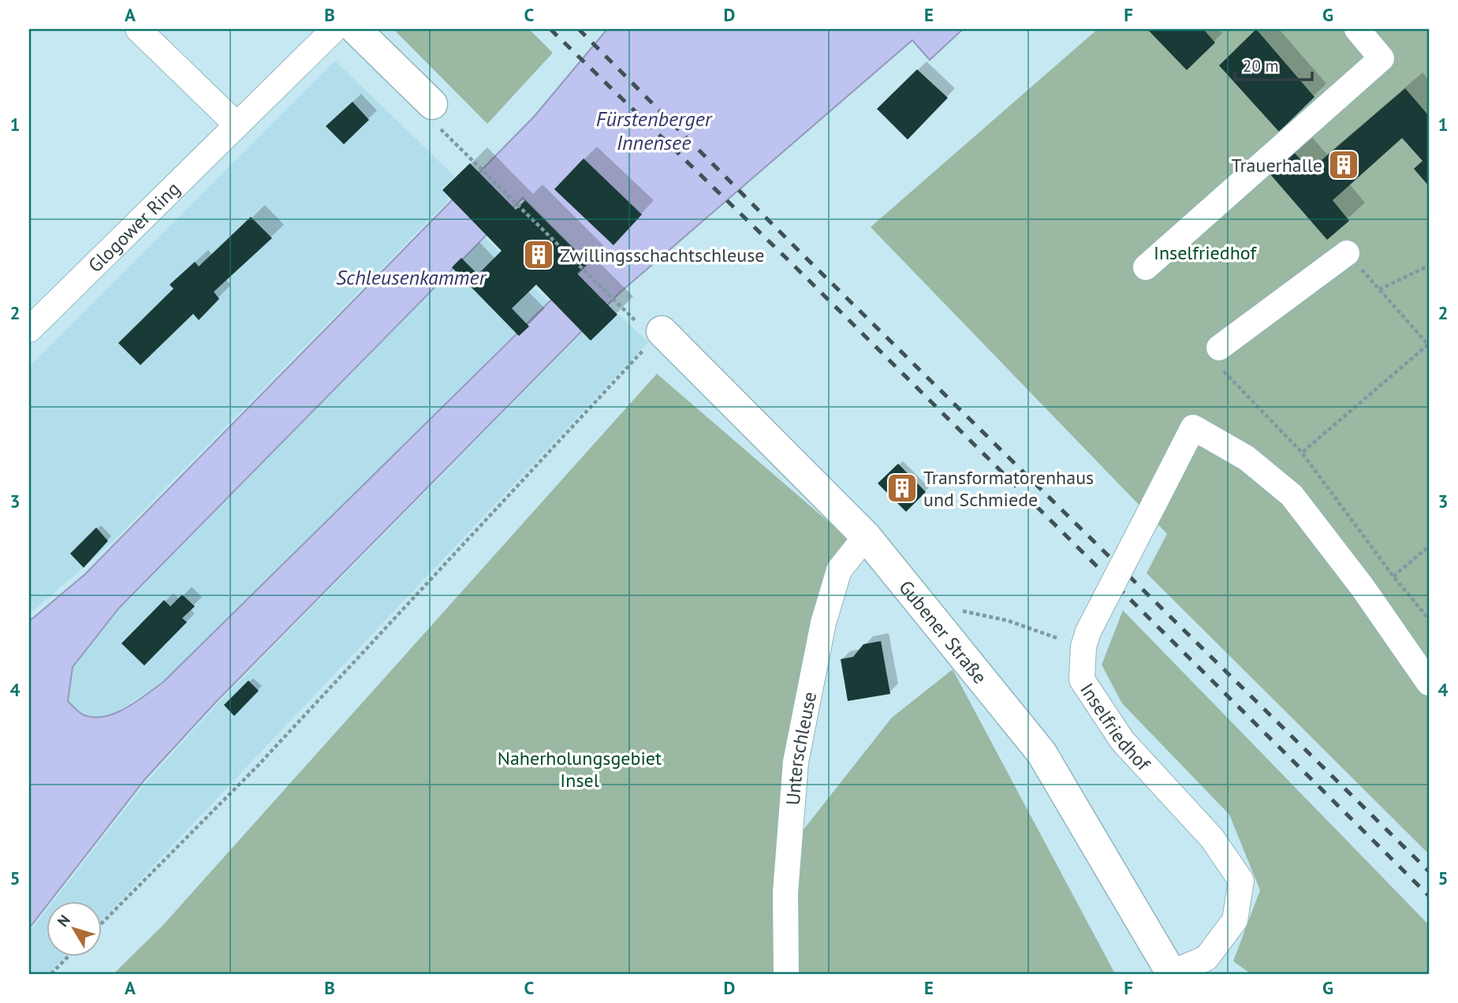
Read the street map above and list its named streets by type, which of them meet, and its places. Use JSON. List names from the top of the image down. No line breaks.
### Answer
{"streets":{"main road":["Gubener Straße"],"street":["Glogower Ring","Inselfriedhof","Unterschleuse"]},"crossings":[["Gubener Straße","Inselfriedhof"],["Gubener Straße","Unterschleuse"]],"water":["Fürstenberger Innensee","Schleusenkammer"],"parks":["Inselfriedhof","Naherholungsgebiet Insel"],"places":{"building":["Trauerhalle","Zwillingsschachtschleuse","Transformatorenhaus und Schmiede"]},"scale_bar":"20 m","north":"top left","grid":{"columns":["A","B","C","D","E","F","G"],"rows":["1","2","3","4","5"]}}
